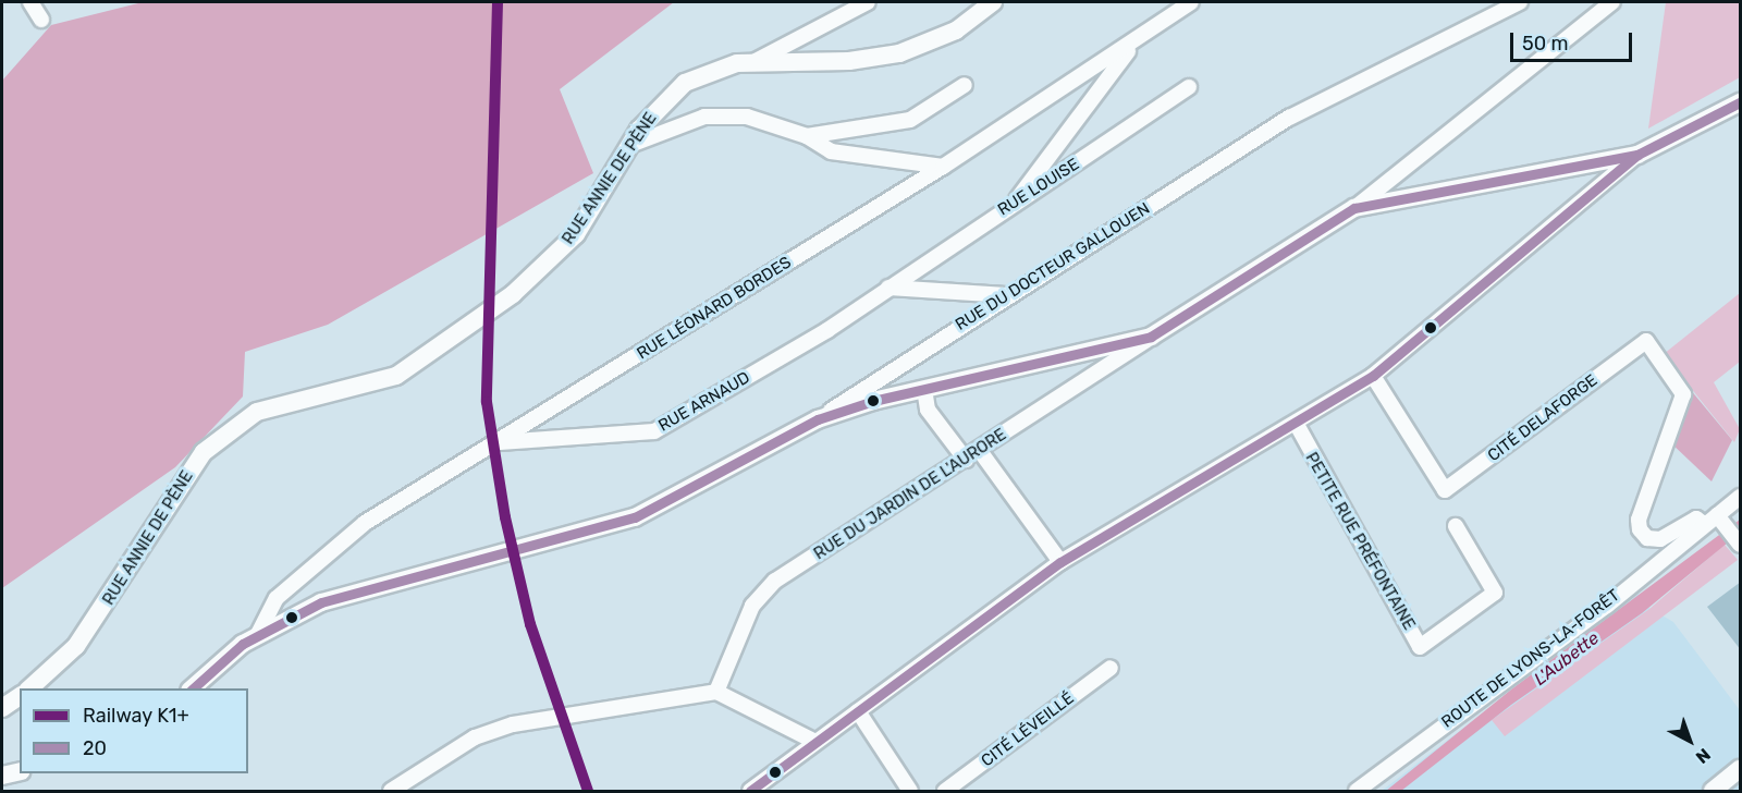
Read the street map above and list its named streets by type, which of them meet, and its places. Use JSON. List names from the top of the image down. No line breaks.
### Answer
{"streets":{"street":["RUE ANNIE DE PÈNE","RUE LOUISE","RUE DU DOCTEUR GALLOUEN","RUE LÉONARD BORDES","RUE ARNAUD","CITÉ DELAFORGE","RUE DU JARDIN DE L'AURORE","PETITE RUE PRÉFONTAINE","ROUTE DE LYONS-LA-FORÊT","CITÉ LÉVEILLÉ"]},"crossings":[["RUE LOUISE","RUE ARNAUD"],["RUE LÉONARD BORDES","RUE ARNAUD"],["CITÉ DELAFORGE","ROUTE DE LYONS-LA-FORÊT"]],"water":["L'Aubette"],"lines":["rail line K1+","transit line 20"],"legend":["Railway K1+","20"],"scale_bar":"50 m","north":"bottom right"}
